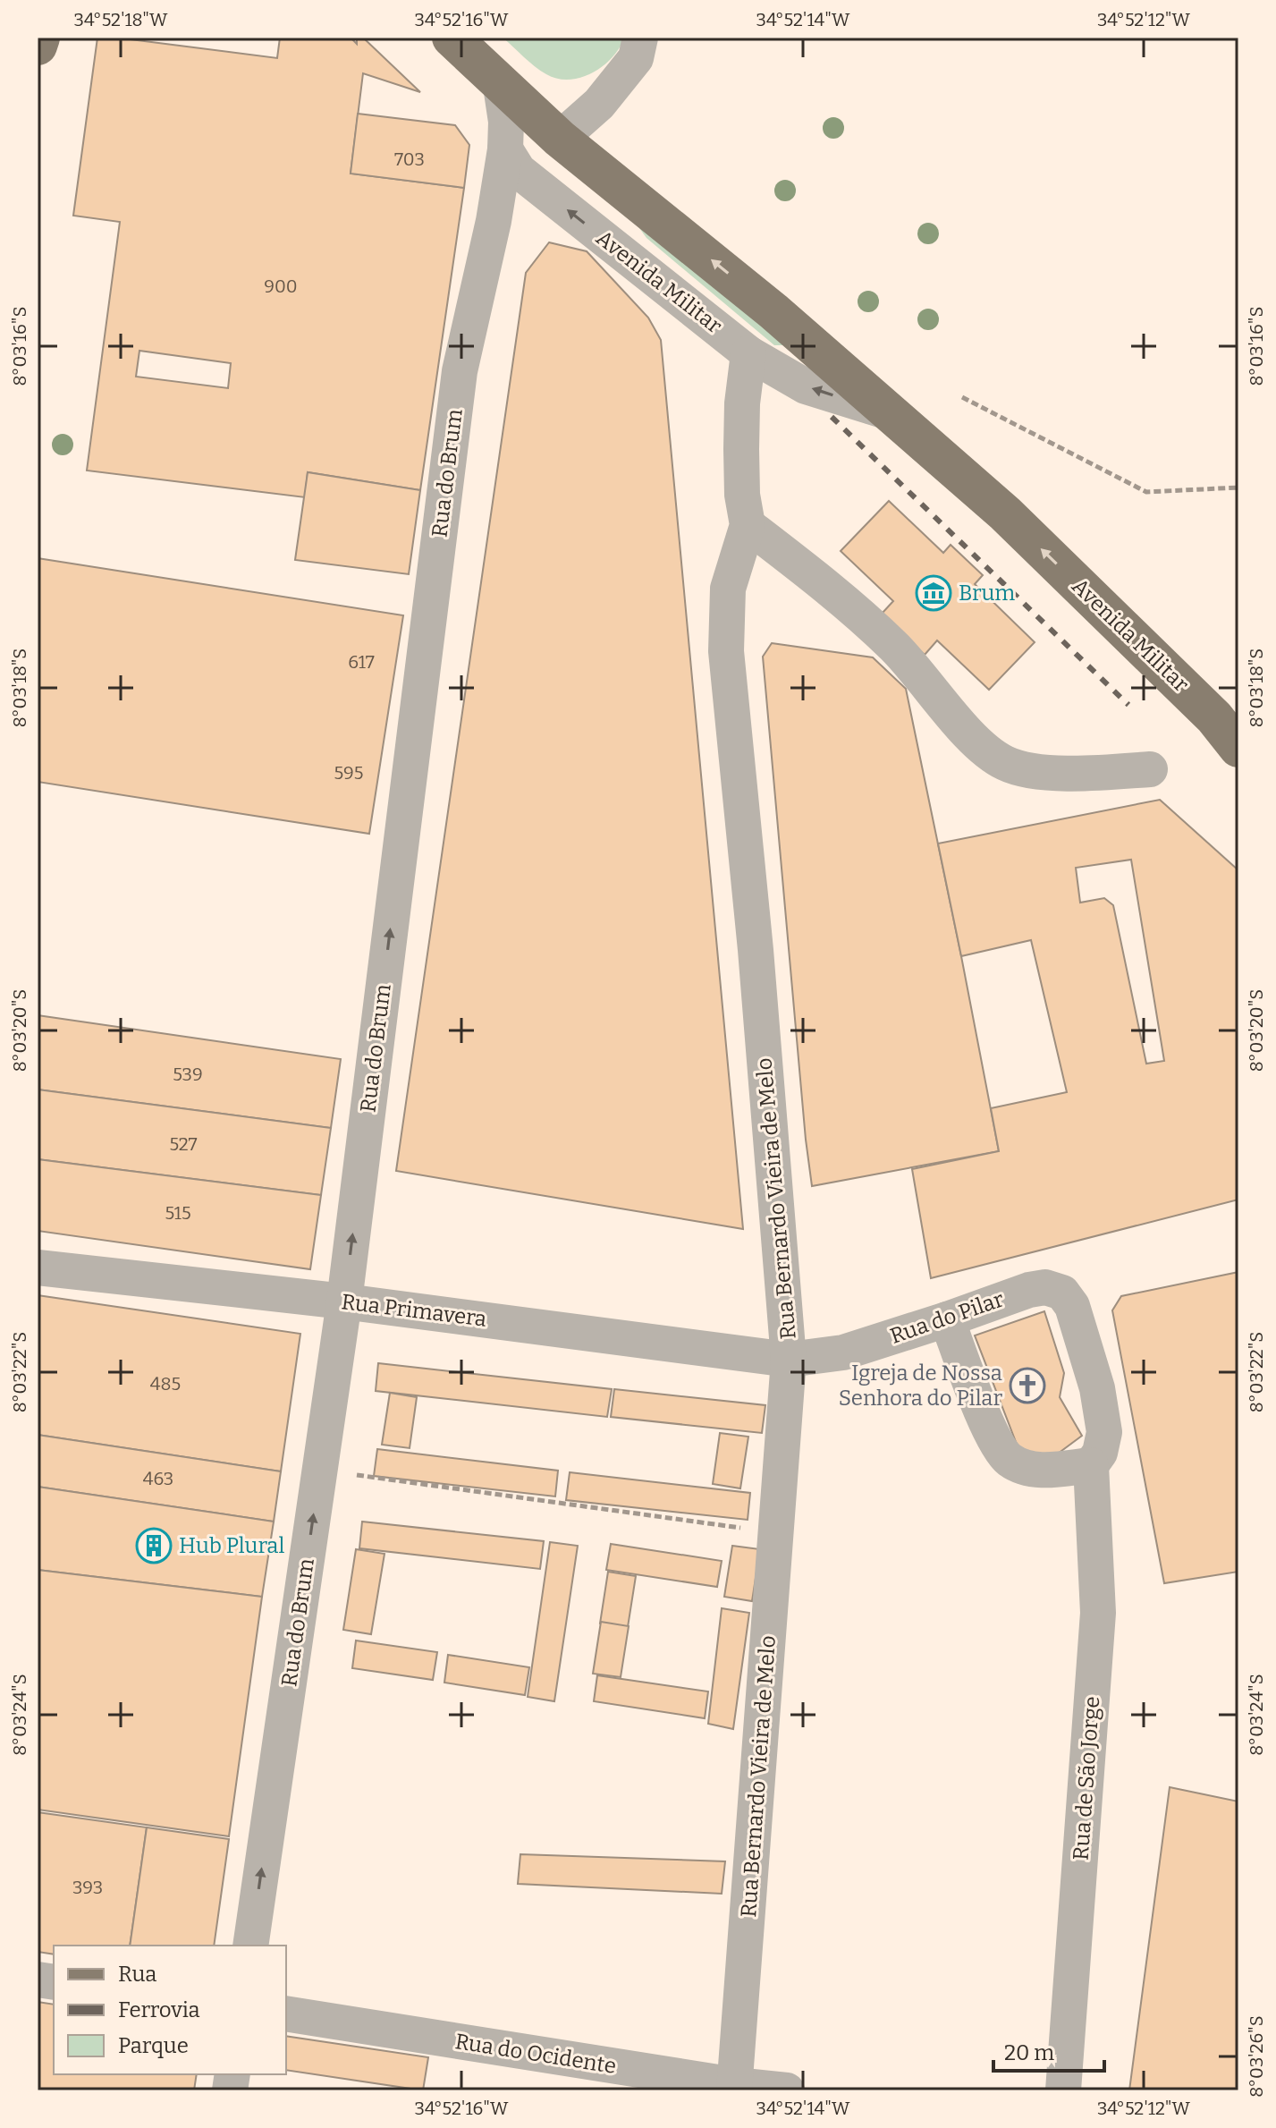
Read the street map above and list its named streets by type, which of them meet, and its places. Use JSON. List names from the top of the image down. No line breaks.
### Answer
{"streets":{"main road":["Avenida Militar"],"street":["Rua do Brum","Rua Bernardo Vieira de Melo","Rua Primavera","Rua do Pilar","Rua de São Jorge","Rua do Ocidente"]},"crossings":[["Avenida Militar","Rua do Brum"],["Avenida Militar","Rua Bernardo Vieira de Melo"],["Rua do Brum","Rua Primavera"],["Rua Bernardo Vieira de Melo","Rua Primavera"],["Rua Bernardo Vieira de Melo","Rua do Pilar"],["Rua Bernardo Vieira de Melo","Rua do Ocidente"],["Rua Primavera","Rua do Pilar"],["Rua do Pilar","Rua de São Jorge"]],"one_way":["Avenida Militar","Rua do Brum"],"places":{"museum":["Brum"],"church":["Igreja de Nossa Senhora do Pilar"],"building":["Hub Plural"]},"house_numbers":["703","900","617","595","539","527","515","485","463","393"],"legend":["Rua","Ferrovia","Parque"],"scale_bar":"20 m","coordinates":["34°52'18\"W","34°52'16\"W","34°52'14\"W","34°52'12\"W","8°03'16\"S","8°03'18\"S","8°03'20\"S","8°03'22\"S","8°03'24\"S","8°03'26\"S"]}
